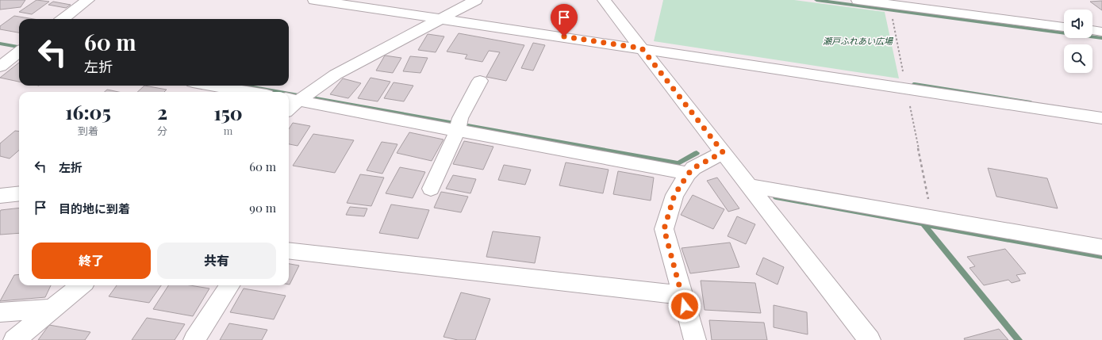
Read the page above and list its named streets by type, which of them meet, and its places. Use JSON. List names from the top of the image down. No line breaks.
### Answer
{"parks":["瀬戸ふれあい広場"],"page":{"turn":["60 m","左折"],"eta":["16:05","到着","2","分","150","m"],"list":[{"name":"左折","value":"60 m"},{"name":"目的地に到着","value":"90 m"}],"buttons":["終了","共有"]}}
